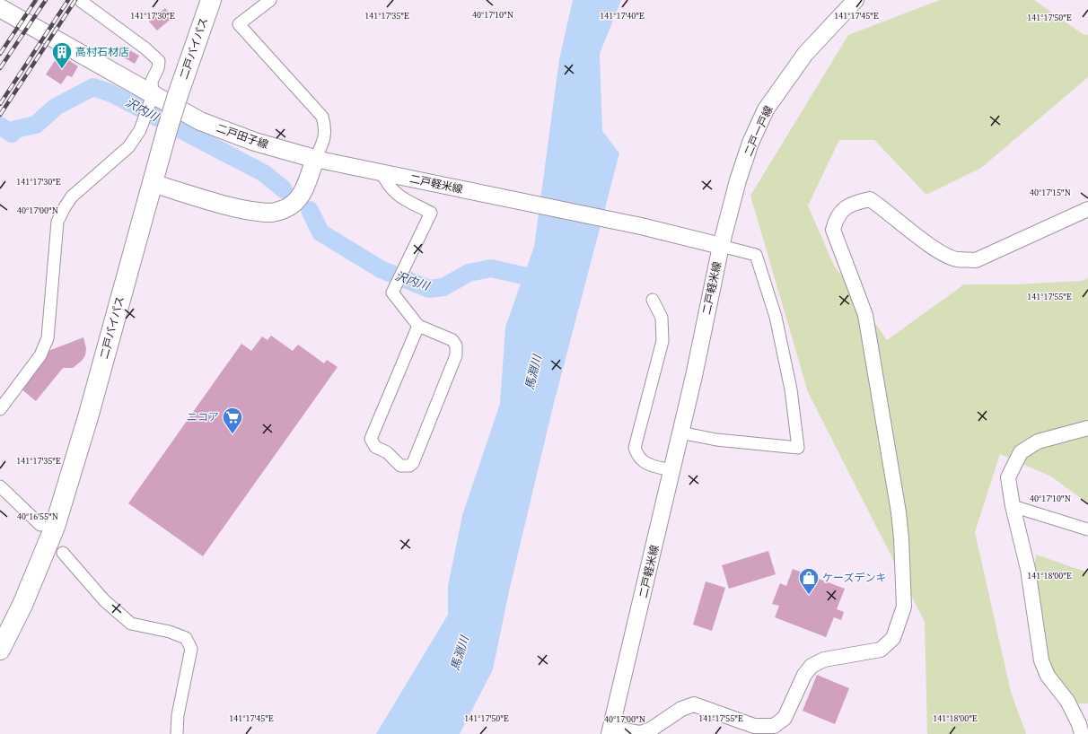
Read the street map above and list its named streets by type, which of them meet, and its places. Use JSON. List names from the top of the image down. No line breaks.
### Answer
{"streets":{"highway":["二戸バイパス"],"main road":["二戸一戸線","二戸田子線","二戸軽米線"]},"crossings":[["二戸一戸線","二戸軽米線"],["二戸田子線","二戸軽米線"]],"water":["沢内川","馬淵川"],"places":{"building":["高村石材店"],"supermarket":["ニコア"],"shop":["ケーズデンキ"]},"coordinates":["40°17'10\"N","141°17'30\"E","141°17'35\"E","141°17'40\"E","141°17'45\"E","141°17'50\"E","40°17'15\"N","40°17'00\"N","141°17'55\"E","40°16'55\"N","141°18'00\"E"]}
